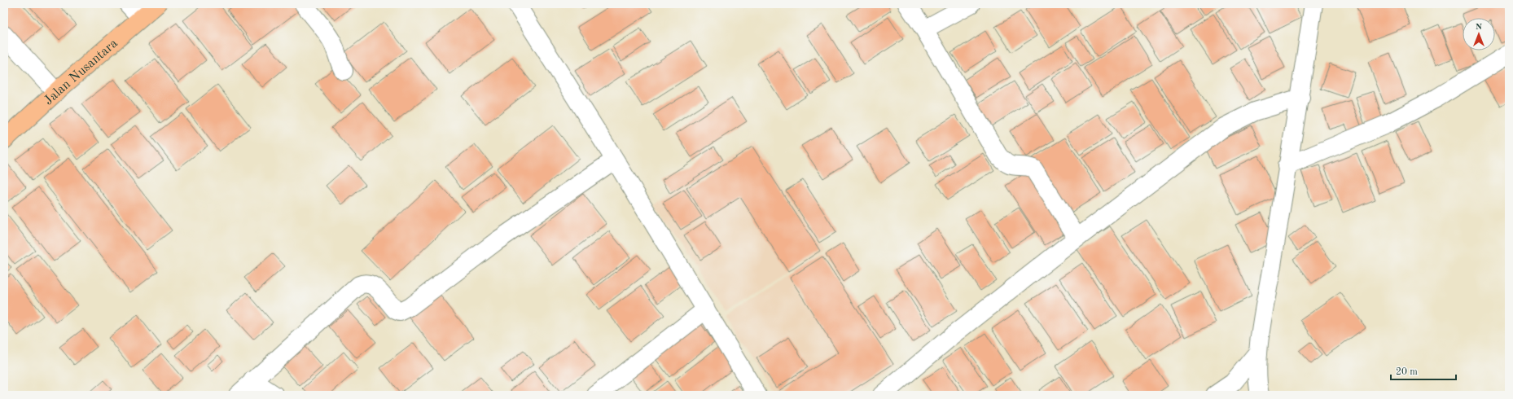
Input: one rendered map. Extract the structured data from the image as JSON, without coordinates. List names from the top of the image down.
{
  "streets": {
    "highway": ["Jalan Nusantara"]
  },
  "scale_bar": "20 m",
  "north": "top"
}
